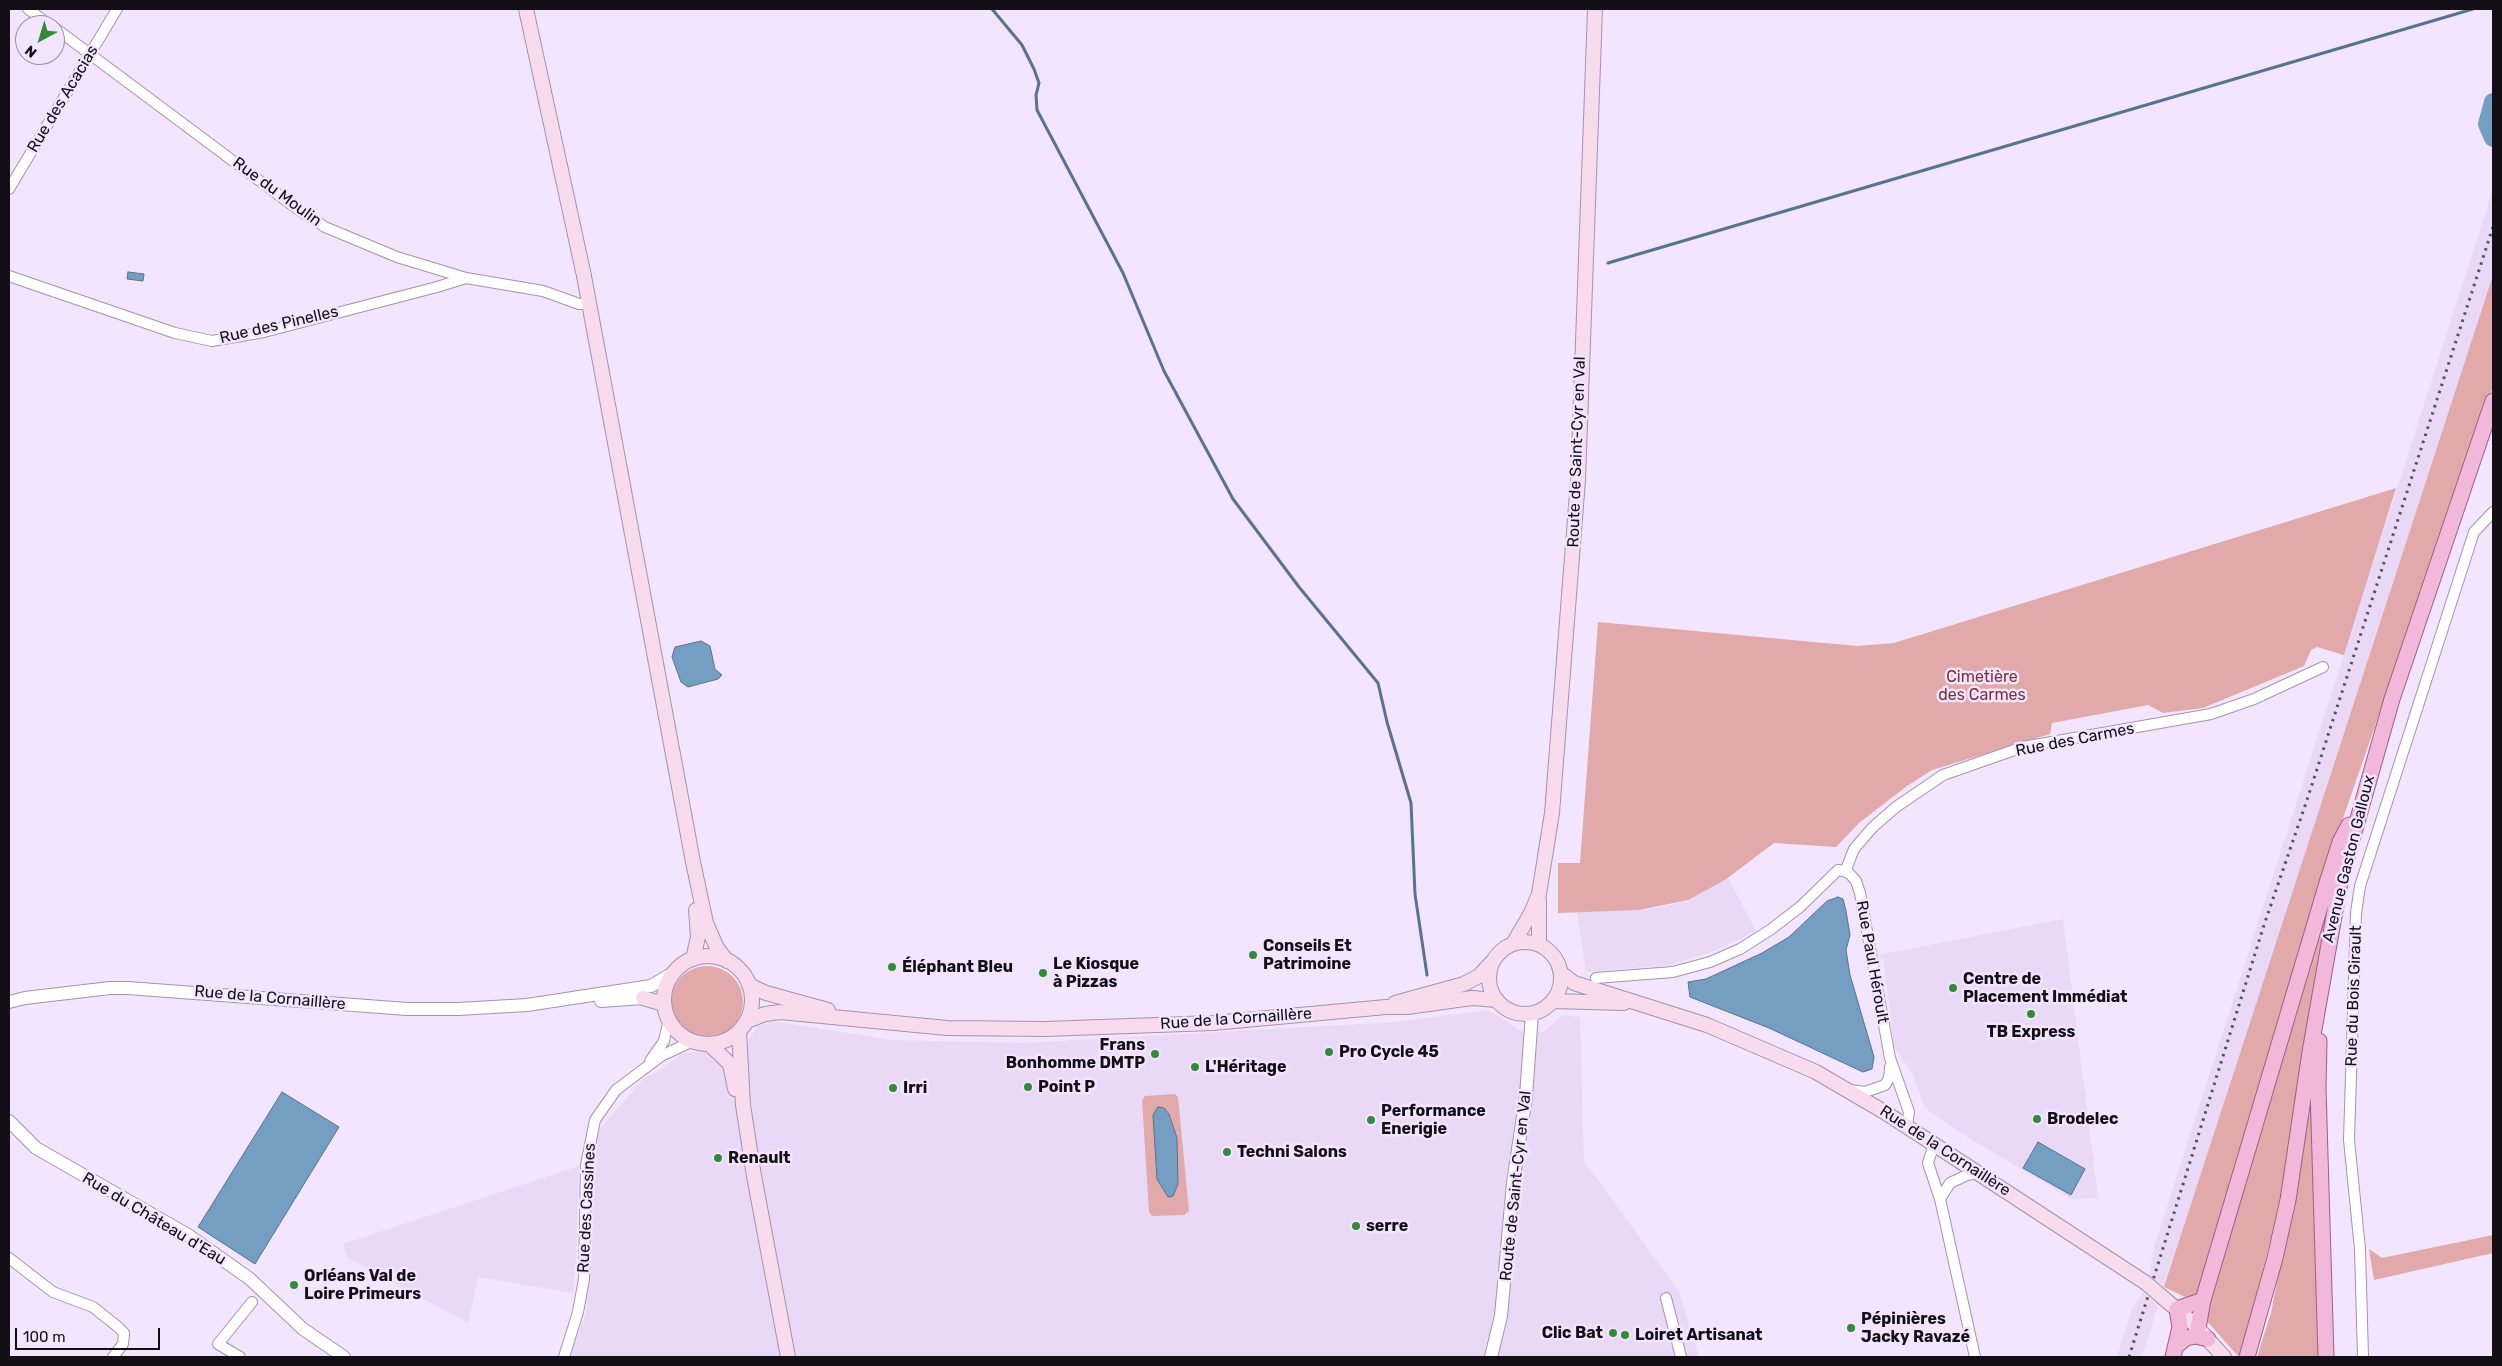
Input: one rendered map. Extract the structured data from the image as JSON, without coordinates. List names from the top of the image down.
{
  "streets": {
    "main road": ["Route de Saint-Cyr en Val", "Avenue Gaston Galloux", "Rue de la Cornaillère"],
    "street": [
      "Rue des Acacias",
      "Rue du Moulin",
      "Rue des Pinelles",
      "Rue des Carmes",
      "Rue Paul Héroult",
      "Rue du Bois Girault",
      "Rue des Cassines",
      "Rue du Château d'Eau"
    ]
  },
  "crossings": [
    ["Rue des Acacias", "Rue du Moulin"],
    ["Rue du Moulin", "Rue des Pinelles"],
    ["Route de Saint-Cyr en Val", "Rue de la Cornaillère"],
    ["Rue des Carmes", "Rue Paul Héroult"],
    ["Rue Paul Héroult", "Rue de la Cornaillère"],
    ["Rue de la Cornaillère", "Rue des Cassines"]
  ],
  "parks": ["Cimetière des Carmes"],
  "places": [
    "Conseils Et Patrimoine",
    "Éléphant Bleu",
    "Le Kiosque à Pizzas",
    "Centre de Placement Immédiat",
    "TB Express",
    "Pro Cycle 45",
    "Frans Bonhomme DMTP",
    "L'Héritage",
    "Point P",
    "Irri",
    "Brodelec",
    "Performance Enerigie",
    "Techni Salons",
    "Renault",
    "serre",
    "Orléans Val de Loire Primeurs",
    "Pépinières Jacky Ravazé",
    "Clic Bat",
    "Loiret Artisanat"
  ],
  "scale_bar": "100 m",
  "north": "bottom left"
}
